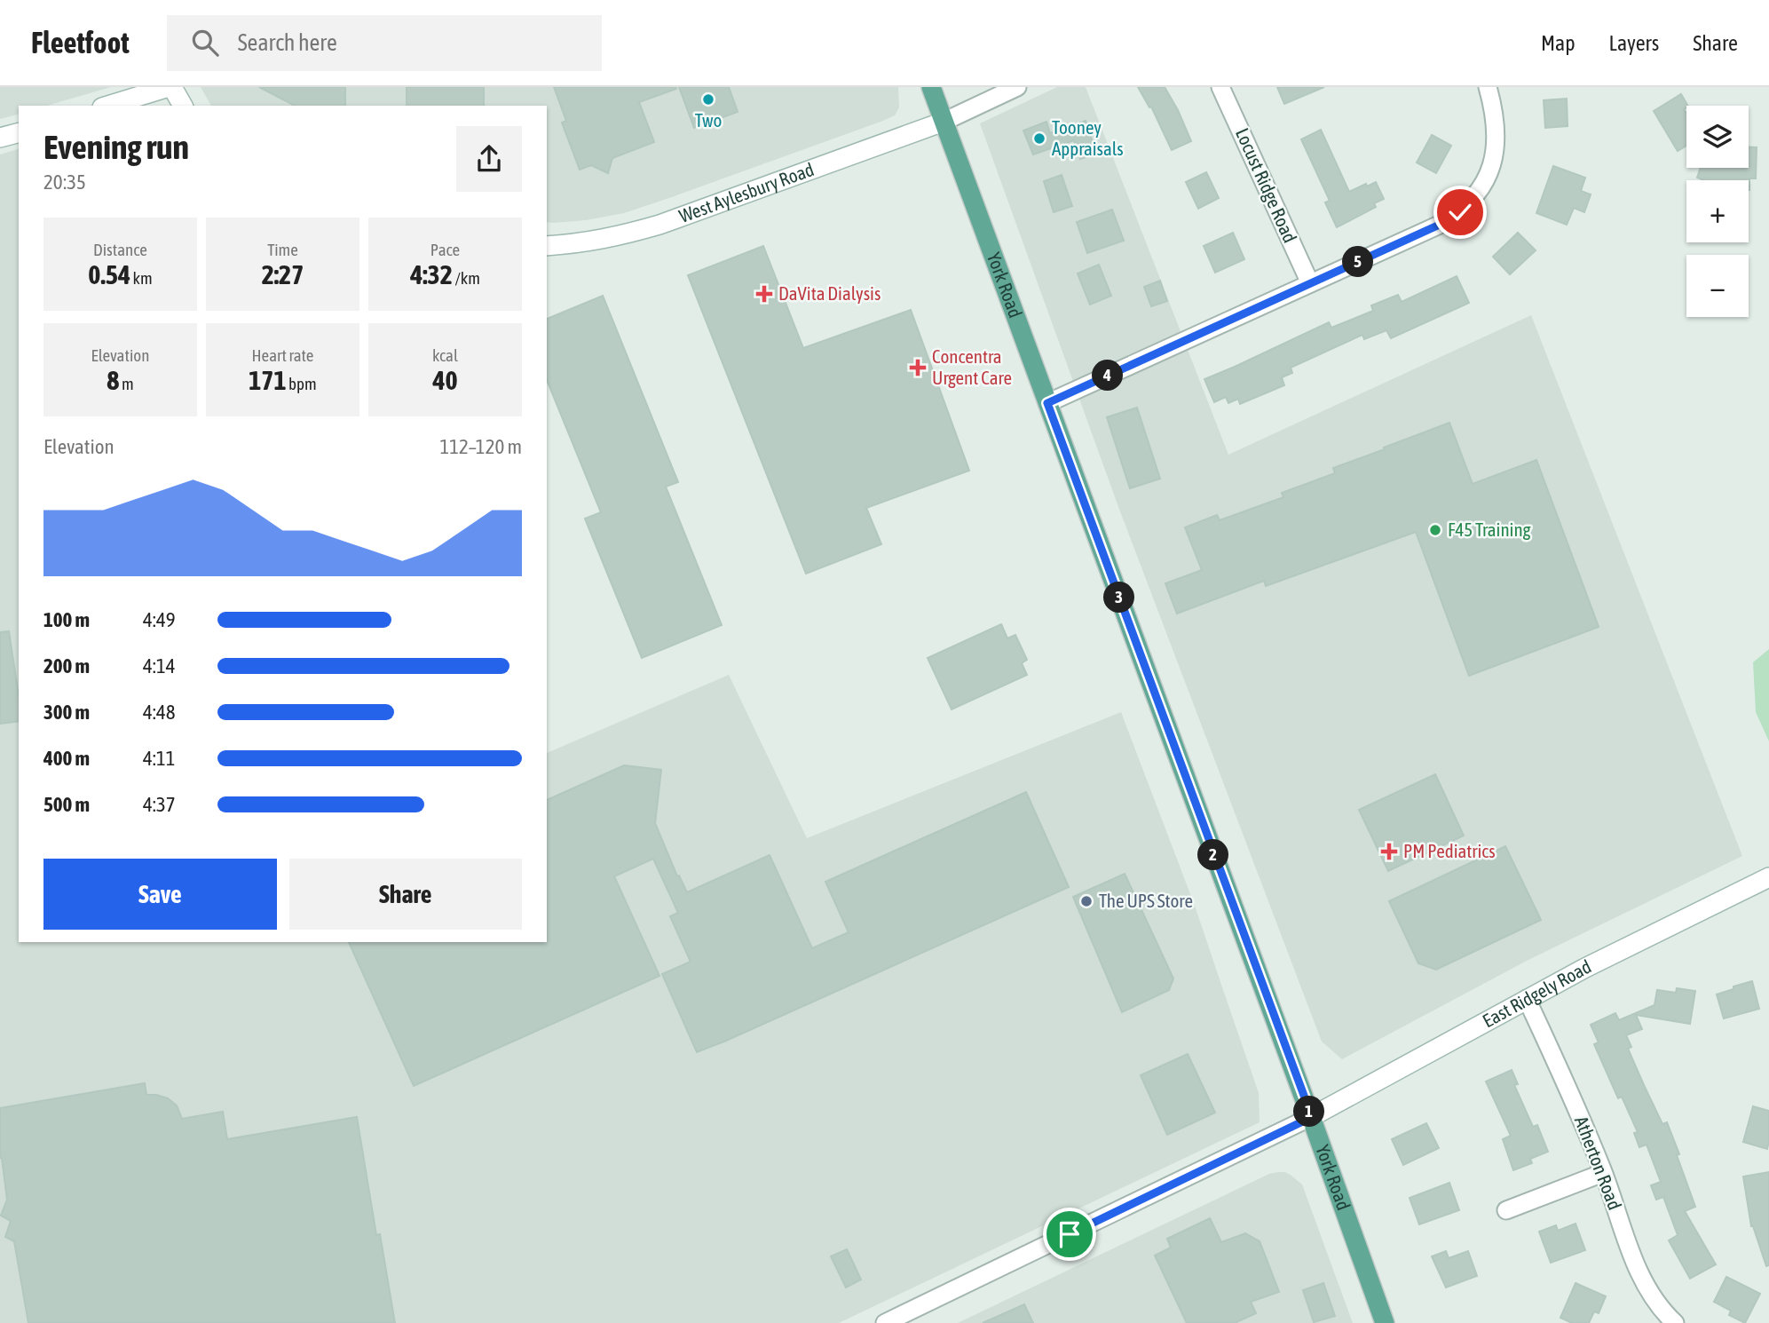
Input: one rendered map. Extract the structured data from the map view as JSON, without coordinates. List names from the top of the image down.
{
  "streets": {
    "main road": ["York Road"],
    "street": [
      "Locust Ridge Road",
      "West Aylesbury Road",
      "East Ridgely Road",
      "Atherton Road"
    ]
  },
  "crossings": [
    ["West Aylesbury Road", "York Road"],
    ["York Road", "East Ridgely Road"],
    ["East Ridgely Road", "Atherton Road"]
  ],
  "places": {
    "other": [
      "Two",
      "Tooney Appraisals",
      "F45 Training",
      "The UPS Store"
    ],
    "health": ["DaVita Dialysis", "Concentra Urgent Care", "PM Pediatrics"]
  },
  "page": {
    "header": "Fleetfoot",
    "search": "Search here",
    "nav": ["Map", "Layers", "Share"],
    "map_buttons": ["+", "−"],
    "heading": ["Evening run", "20:35"],
    "stats": [
      ["Distance", "0.54 km"],
      ["Time", "2:27"],
      ["Pace", "4:32 /km"],
      ["Elevation", "8 m"],
      ["Heart rate", "171 bpm"],
      ["kcal", "40"]
    ],
    "pins": [
      "5",
      "4",
      "3",
      "2",
      "1"
    ],
    "chart": ["Elevation", "112–120 m"],
    "list": [
      {
        "name": "100 m",
        "note": "4:49"
      },
      {
        "name": "200 m",
        "note": "4:14"
      },
      {
        "name": "300 m",
        "note": "4:48"
      },
      {
        "name": "400 m",
        "note": "4:11"
      },
      {
        "name": "500 m",
        "note": "4:37"
      }
    ],
    "buttons": ["Save", "Share"]
  }
}
